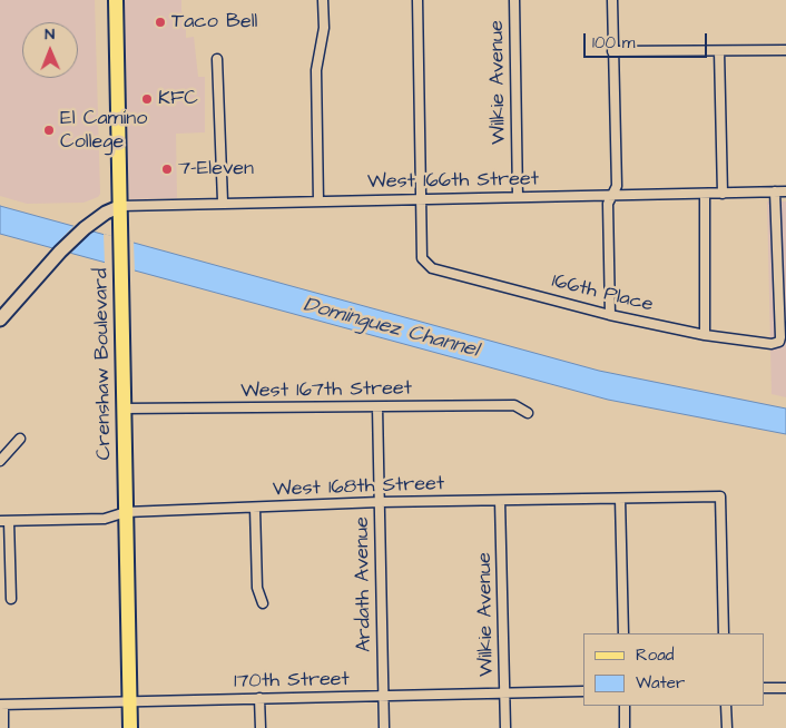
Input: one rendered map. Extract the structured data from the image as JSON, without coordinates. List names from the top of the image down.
{
  "streets": {
    "main road": ["Crenshaw Boulevard"],
    "street": [
      "Wilkie Avenue",
      "West 166th Street",
      "166th Place",
      "West 167th Street",
      "West 168th Street",
      "Ardath Avenue",
      "170th Street"
    ]
  },
  "crossings": [
    ["Wilkie Avenue", "West 166th Street"],
    ["Wilkie Avenue", "West 168th Street"],
    ["Wilkie Avenue", "170th Street"],
    ["West 166th Street", "166th Place"],
    ["West 166th Street", "Crenshaw Boulevard"],
    ["Crenshaw Boulevard", "West 167th Street"],
    ["Crenshaw Boulevard", "West 168th Street"],
    ["Crenshaw Boulevard", "170th Street"],
    ["West 167th Street", "Ardath Avenue"],
    ["West 168th Street", "Ardath Avenue"],
    ["Ardath Avenue", "170th Street"]
  ],
  "water": ["Dominguez Channel"],
  "places": [
    "Taco Bell",
    "KFC",
    "El Camino College",
    "7-Eleven"
  ],
  "legend": ["Road", "Water"],
  "scale_bar": "100 m",
  "north": "top"
}
